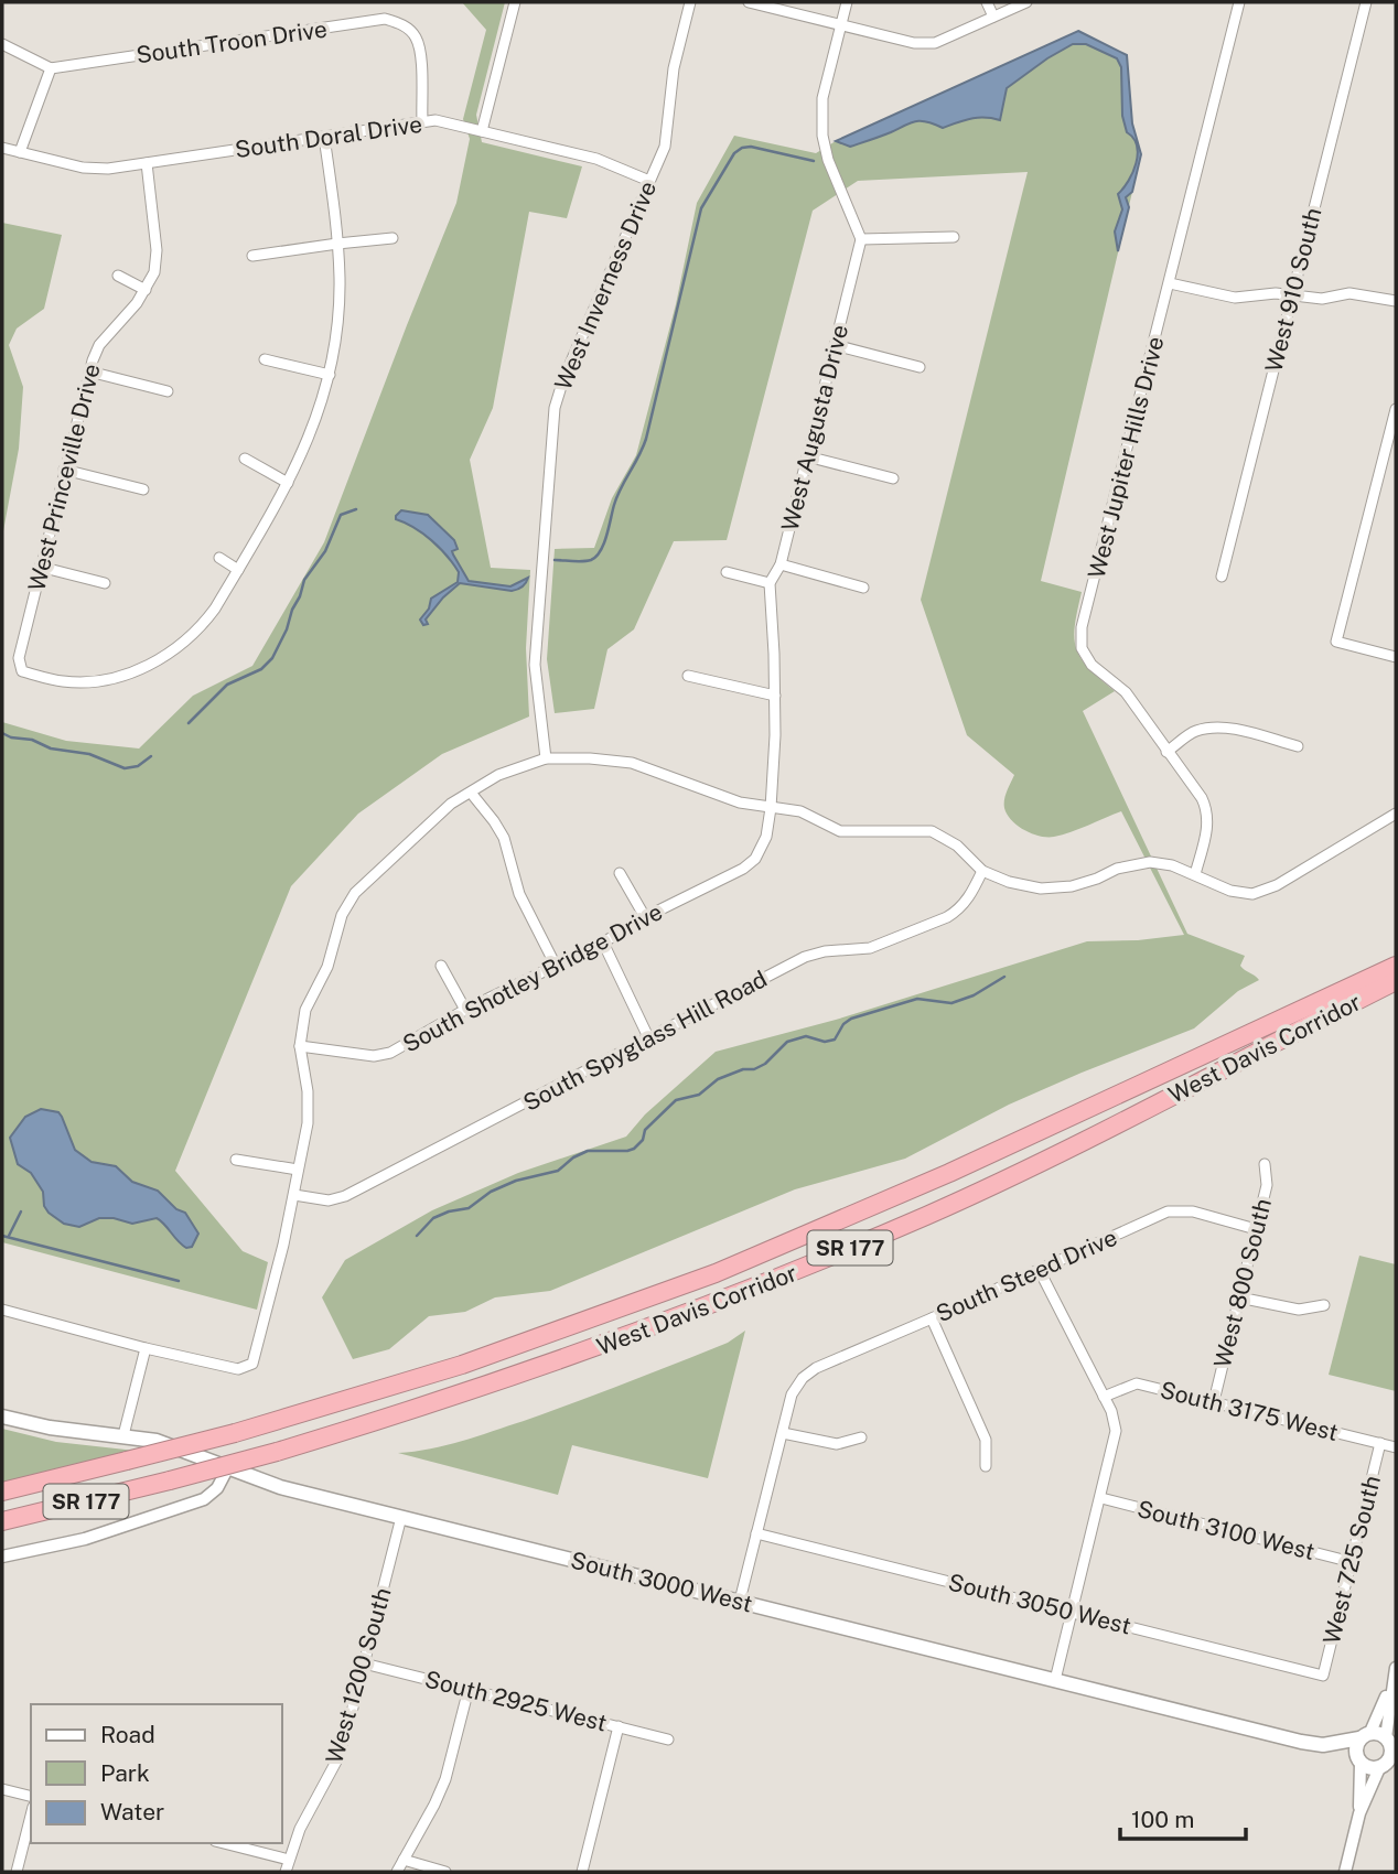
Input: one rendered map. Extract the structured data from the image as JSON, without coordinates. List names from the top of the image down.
{
  "streets": {
    "highway": ["West Davis Corridor", "SR 177"],
    "main road": ["South 3000 West"],
    "street": [
      "South Troon Drive",
      "South Doral Drive",
      "West Inverness Drive",
      "West 910 South",
      "West Augusta Drive",
      "West Jupiter Hills Drive",
      "West Princeville Drive",
      "South Shotley Bridge Drive",
      "South Spyglass Hill Road",
      "South Steed Drive",
      "West 800 South",
      "South 3175 West",
      "South 3100 West",
      "West 725 South",
      "South 3050 West",
      "West 1200 South",
      "South 2925 West"
    ]
  },
  "crossings": [
    ["South Troon Drive", "South Doral Drive"],
    ["South Doral Drive", "West Inverness Drive"],
    ["South Doral Drive", "West Princeville Drive"],
    ["South Steed Drive", "West 800 South"],
    ["West 800 South", "South 3175 West"],
    ["South 3175 West", "West 725 South"],
    ["South 3100 West", "West 725 South"],
    ["West 725 South", "South 3050 West"],
    ["South 3000 West", "West 1200 South"],
    ["West 1200 South", "South 2925 West"]
  ],
  "legend": ["Road", "Park", "Water"],
  "scale_bar": "100 m"
}
